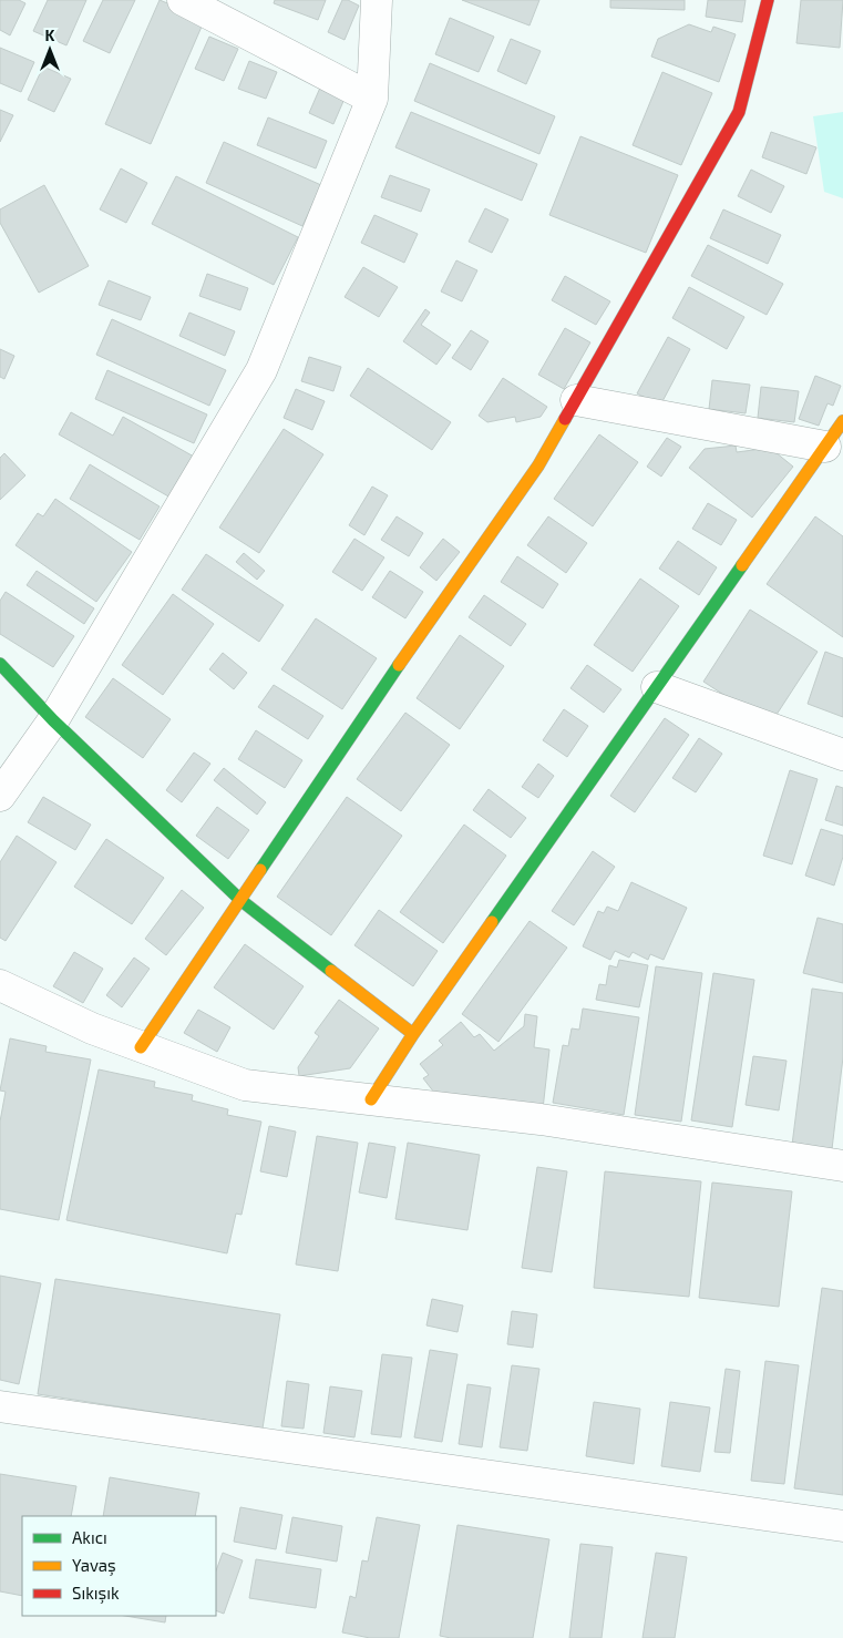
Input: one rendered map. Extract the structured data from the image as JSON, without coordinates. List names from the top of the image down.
{
  "legend": ["Akıcı", "Yavaş", "Sıkışık"],
  "north": "top"
}
